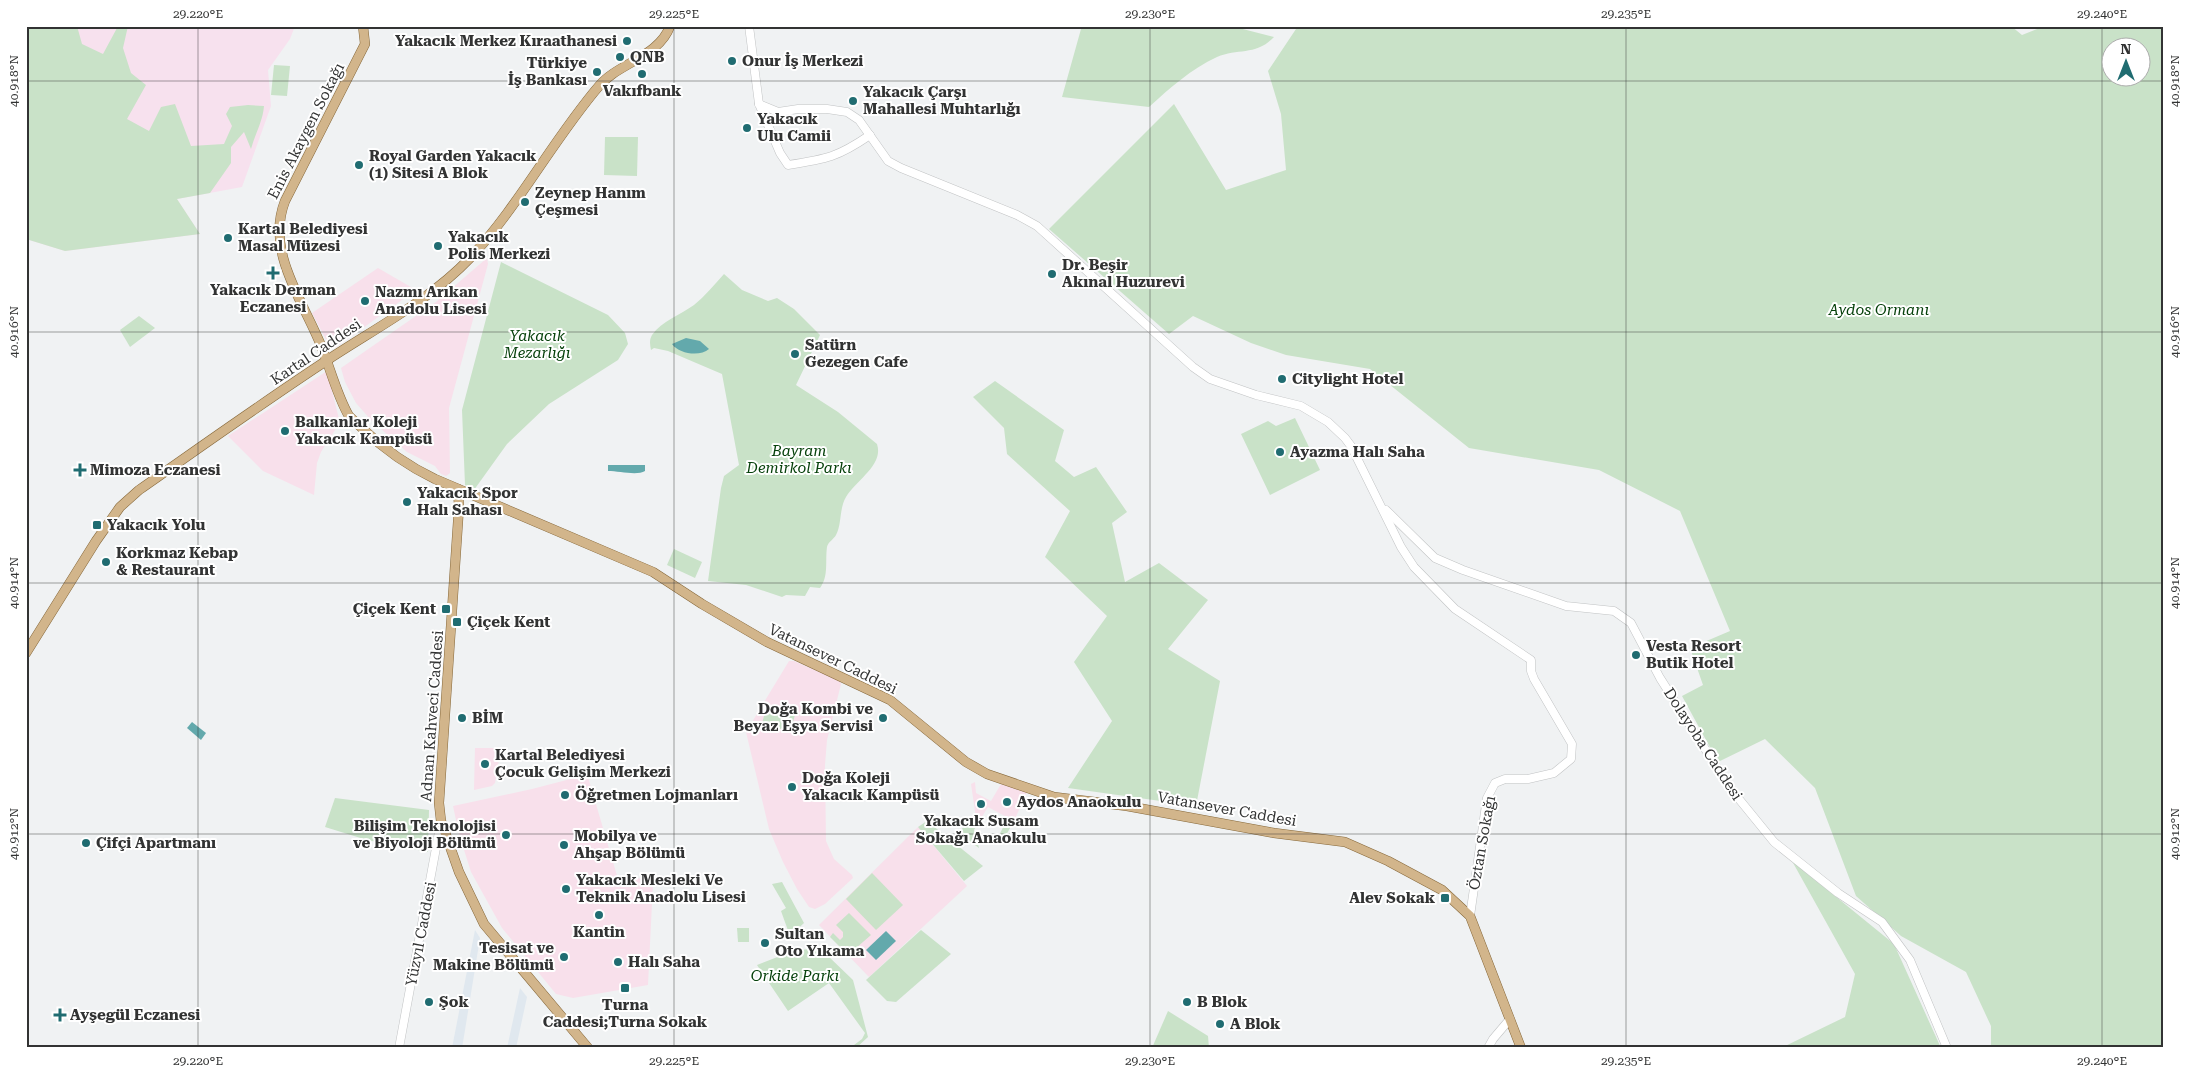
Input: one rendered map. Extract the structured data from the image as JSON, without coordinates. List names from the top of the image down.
{
  "streets": {
    "main road": [
      "Enis Akaygen Sokağı",
      "Kartal Caddesi",
      "Vatansever Caddesi",
      "Adnan Kahveci Caddesi"
    ],
    "street": ["Dolayoba Caddesi", "Öztan Sokağı", "Yüzyıl Caddesi"]
  },
  "crossings": [
    ["Enis Akaygen Sokağı", "Kartal Caddesi"],
    ["Enis Akaygen Sokağı", "Vatansever Caddesi"],
    ["Kartal Caddesi", "Vatansever Caddesi"],
    ["Vatansever Caddesi", "Adnan Kahveci Caddesi"],
    ["Vatansever Caddesi", "Öztan Sokağı"],
    ["Adnan Kahveci Caddesi", "Yüzyıl Caddesi"],
    ["Dolayoba Caddesi", "Öztan Sokağı"]
  ],
  "parks": [
    "Aydos Ormanı",
    "Yakacık Mezarlığı",
    "Bayram Demirkol Parkı",
    "Orkide Parkı"
  ],
  "places": {
    "other": [
      "Yakacık Merkez Kıraathanesi",
      "QNB",
      "Onur İş Merkezi",
      "Türkiye İş Bankası",
      "Vakıfbank",
      "Yakacık Çarşı Mahallesi Muhtarlığı",
      "Yakacık Ulu Camii",
      "Royal Garden Yakacık (1) Sitesi A Blok",
      "Zeynep Hanım Çeşmesi",
      "Kartal Belediyesi Masal Müzesi",
      "Yakacık Polis Merkezi",
      "Dr. Beşir Akınal Huzurevi",
      "Nazmı Arıkan Anadolu Lisesi",
      "Satürn Gezegen Cafe",
      "Citylight Hotel",
      "Balkanlar Koleji Yakacık Kampüsü",
      "Ayazma Halı Saha",
      "Yakacık Spor Halı Sahası",
      "Korkmaz Kebap & Restaurant",
      "Vesta Resort Butik Hotel",
      "BİM",
      "Doğa Kombi ve Beyaz Eşya Servisi",
      "Kartal Belediyesi Çocuk Gelişim Merkezi",
      "Doğa Koleji Yakacık Kampüsü",
      "Öğretmen Lojmanları",
      "Aydos Anaokulu",
      "Yakacık Susam Sokağı Anaokulu",
      "Bilişim Teknolojisi ve Biyoloji Bölümü",
      "Çifçi Apartmanı",
      "Mobilya ve Ahşap Bölümü",
      "Yakacık Mesleki Ve Teknik Anadolu Lisesi",
      "Kantin",
      "Sultan Oto Yıkama",
      "Tesisat ve Makine Bölümü",
      "Halı Saha",
      "Şok",
      "B Blok",
      "A Blok"
    ],
    "health": ["Yakacık Derman Eczanesi", "Mimoza Eczanesi", "Ayşegül Eczanesi"],
    "transit": [
      "Yakacık Yolu",
      "Çi̇çek Kent",
      "Çiçek Kent",
      "Alev Sokak",
      "Turna Caddesi;Turna Sokak"
    ]
  },
  "north": "top",
  "coordinates": [
    "29.220°E",
    "29.225°E",
    "29.230°E",
    "29.235°E",
    "29.240°E",
    "40.918°N",
    "40.916°N",
    "40.914°N",
    "40.912°N"
  ]
}
